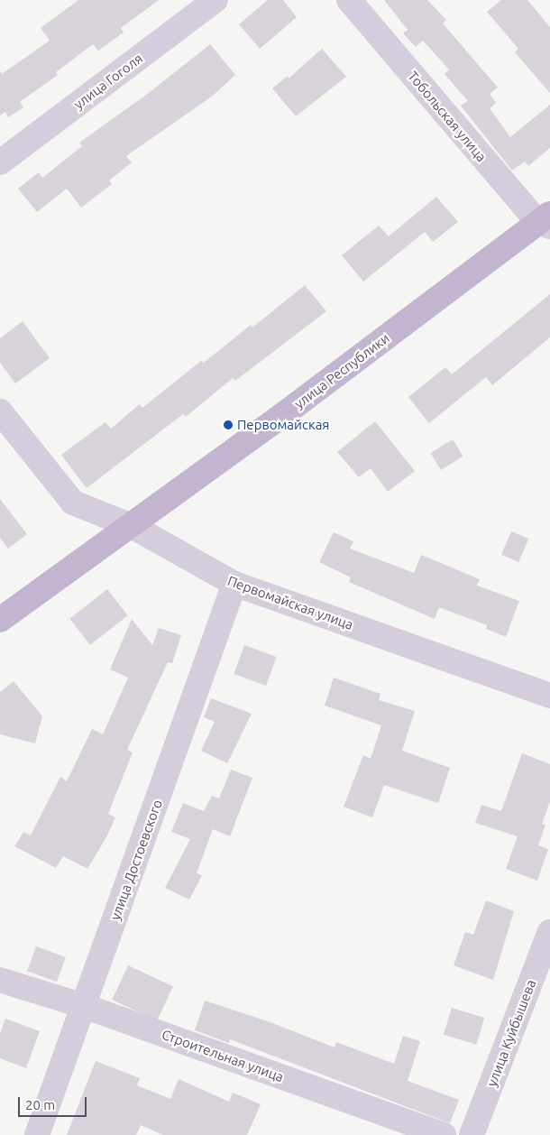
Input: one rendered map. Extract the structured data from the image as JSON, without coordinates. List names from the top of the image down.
{
  "streets": {
    "main road": ["улица Республики"],
    "street": [
      "улица Гоголя",
      "Тобольская улица",
      "Первомайская улица",
      "улица Достоевского",
      "улица Куйбышева",
      "Строительная улица"
    ]
  },
  "crossings": [
    ["Тобольская улица", "улица Республики"],
    ["улица Республики", "Первомайская улица"],
    ["Первомайская улица", "улица Достоевского"],
    ["улица Достоевского", "Строительная улица"]
  ],
  "places": ["Первомайская"],
  "scale_bar": "20 m"
}
